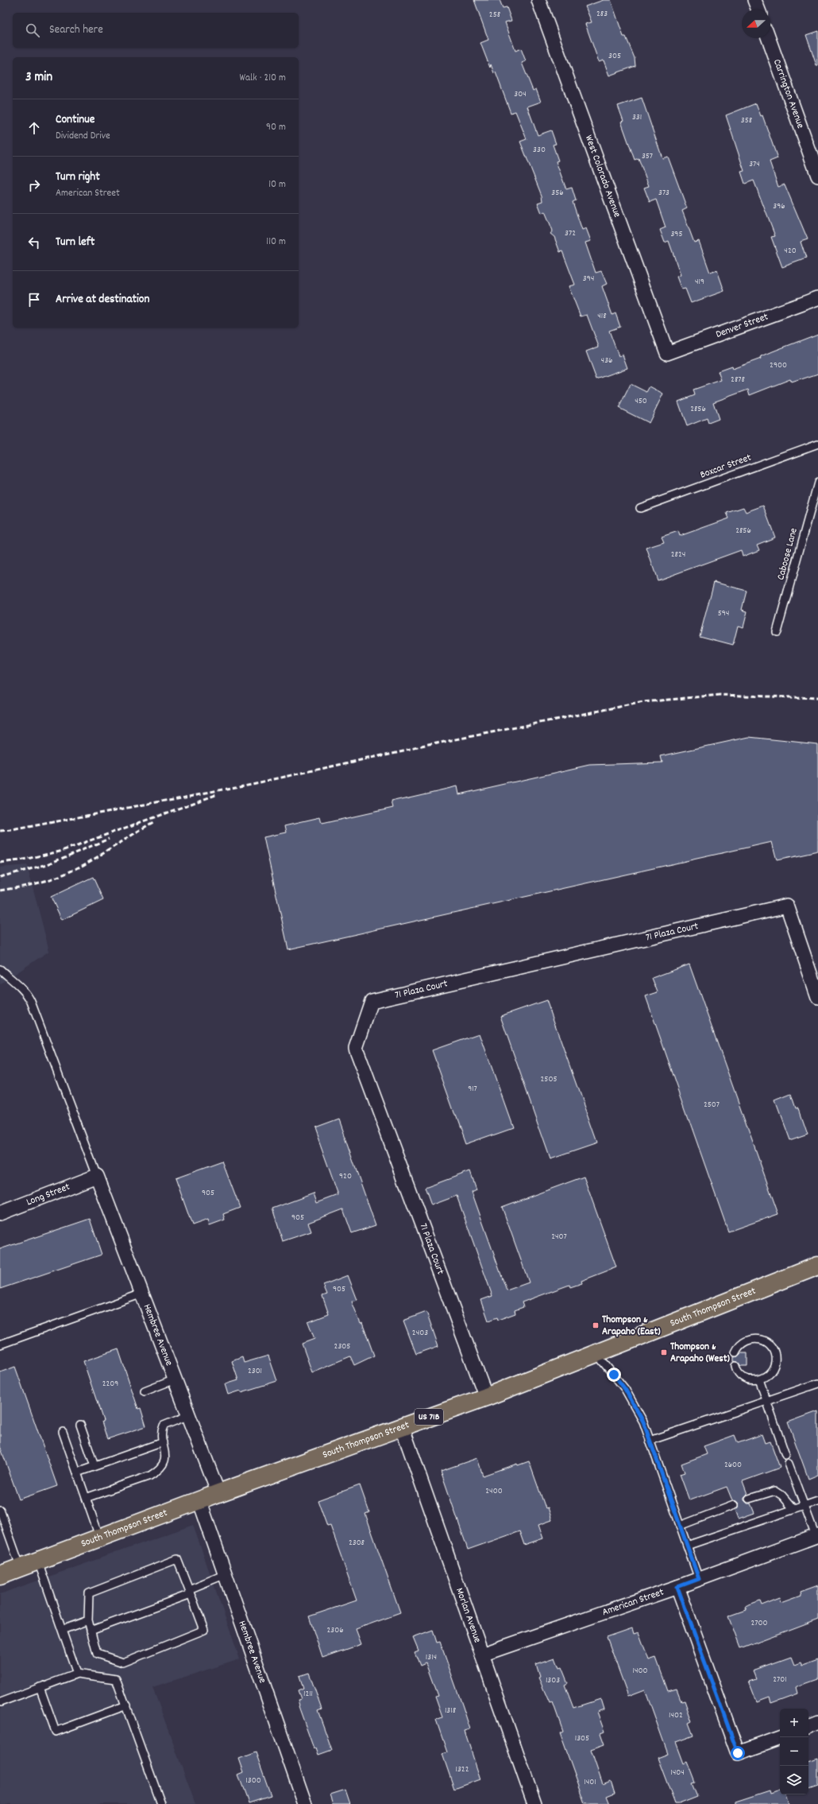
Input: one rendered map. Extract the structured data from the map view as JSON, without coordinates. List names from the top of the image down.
{
  "streets": {
    "highway": ["South Thompson Street", "US 71B"],
    "street": [
      "Carrington Avenue",
      "West Colorado Avenue",
      "Denver Street",
      "71 Plaza Court",
      "Long Street",
      "Hembree Avenue",
      "American Street",
      "Morlan Avenue"
    ],
    "lane": ["Boxcar Street", "Caboose Lane"]
  },
  "crossings": [
    ["West Colorado Avenue", "Denver Street"],
    ["71 Plaza Court", "South Thompson Street"],
    ["Long Street", "Hembree Avenue"],
    ["South Thompson Street", "Hembree Avenue"],
    ["South Thompson Street", "Morlan Avenue"],
    ["American Street", "Morlan Avenue"]
  ],
  "places": {
    "transit": ["Thompson & Arapaho (East)", "Thompson & Arapaho (West)"]
  },
  "house_numbers": [
    "283",
    "258",
    "305",
    "304",
    "331",
    "358",
    "330",
    "357",
    "374",
    "356",
    "373",
    "396",
    "372",
    "395",
    "420",
    "394",
    "419",
    "418",
    "436",
    "2900",
    "2878",
    "450",
    "2856",
    "2856",
    "2824",
    "594",
    "2505",
    "917",
    "2507",
    "920",
    "905",
    "905",
    "2407",
    "905",
    "2403",
    "2305",
    "2301",
    "2209",
    "2600",
    "2400",
    "2308",
    "2700",
    "2306",
    "1314",
    "1400",
    "2701",
    "1303",
    "1211",
    "1318",
    "1402",
    "1305",
    "1322",
    "1404",
    "1300",
    "1401"
  ],
  "north": "left",
  "page": {
    "search": "Search here",
    "heading": ["3 min", "Walk · 210 m"],
    "list": [
      ["Continue", "Dividend Drive", "90 m"],
      ["Turn right", "American Street", "10 m"],
      ["Turn left", "110 m"],
      "Arrive at destination"
    ],
    "map_buttons": ["+", "−"]
  }
}
